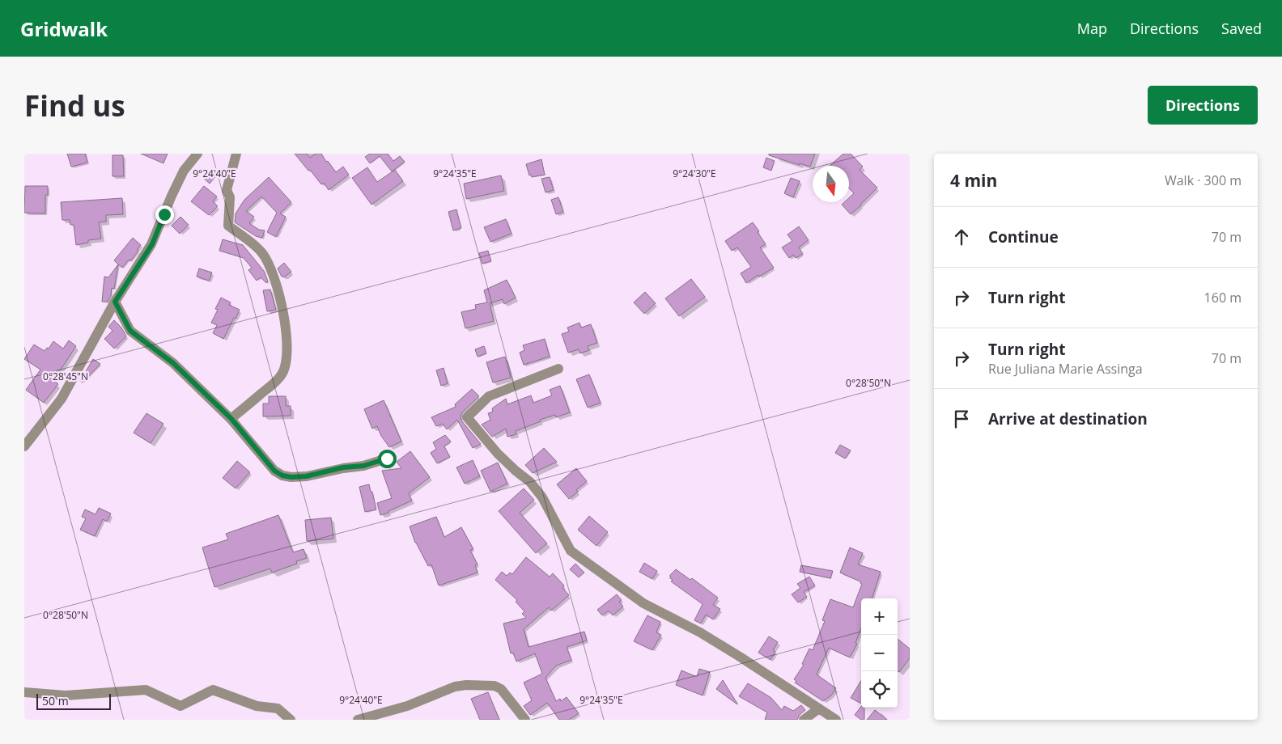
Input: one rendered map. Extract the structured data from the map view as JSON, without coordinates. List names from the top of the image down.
{
  "scale_bar": "50 m",
  "north": "bottom",
  "page": {
    "header": "Gridwalk",
    "nav": ["Map", "Directions", "Saved"],
    "buttons": "Directions",
    "title": "Find us",
    "heading": ["4 min", "Walk · 300 m"],
    "list": [
      ["Continue", "70 m"],
      ["Turn right", "160 m"],
      ["Turn right", "Rue Juliana Marie Assinga", "70 m"],
      "Arrive at destination"
    ],
    "map_buttons": ["+", "−"],
    "scale": "50 m"
  },
  "coordinates": [
    "9°24'40\"E",
    "9°24'35\"E",
    "9°24'30\"E",
    "0°28'45\"N",
    "0°28'50\"N"
  ]
}
